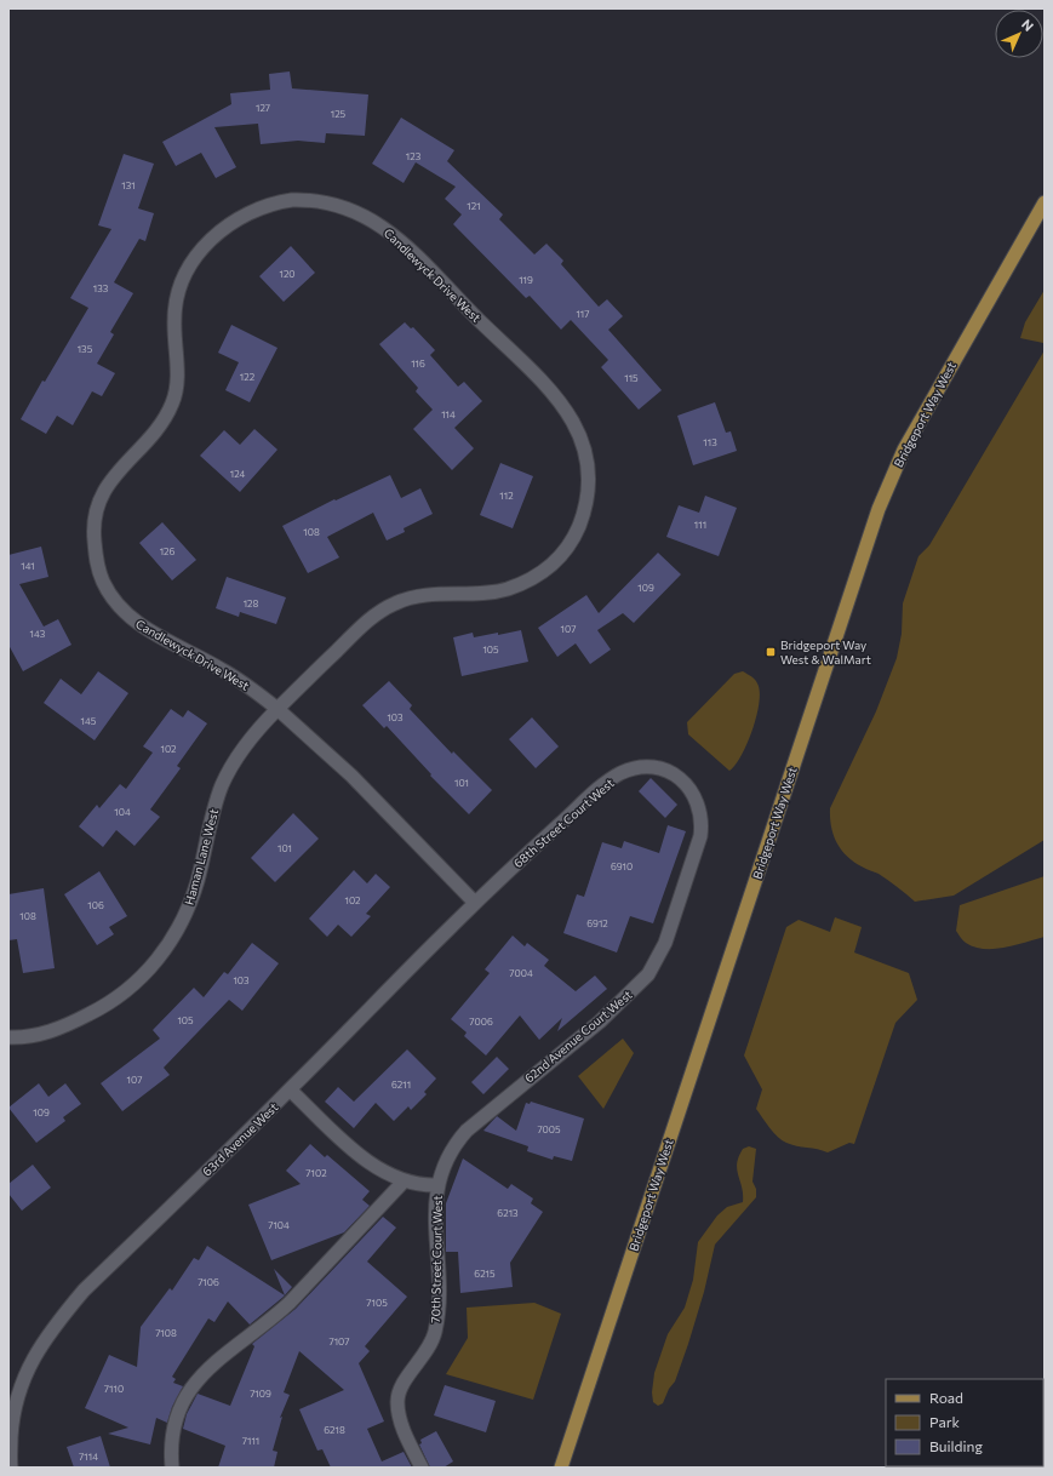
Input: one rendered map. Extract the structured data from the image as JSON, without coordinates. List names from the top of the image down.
{
  "streets": {
    "main road": ["Bridgeport Way West"],
    "street": [
      "Candlewyck Drive West",
      "68th Street Court West",
      "Haman Lane West",
      "62nd Avenue Court West",
      "63rd Avenue West",
      "70th Street Court West"
    ]
  },
  "crossings": [
    ["Candlewyck Drive West", "68th Street Court West"],
    ["Candlewyck Drive West", "Haman Lane West"],
    ["Candlewyck Drive West", "63rd Avenue West"],
    ["68th Street Court West", "62nd Avenue Court West"],
    ["68th Street Court West", "63rd Avenue West"],
    ["62nd Avenue Court West", "70th Street Court West"],
    ["63rd Avenue West", "70th Street Court West"]
  ],
  "places": {
    "transit": ["Bridgeport Way West & WalMart"]
  },
  "house_numbers": [
    "127",
    "125",
    "123",
    "131",
    "121",
    "120",
    "119",
    "133",
    "117",
    "135",
    "116",
    "122",
    "115",
    "114",
    "113",
    "124",
    "112",
    "111",
    "108",
    "126",
    "141",
    "109",
    "128",
    "107",
    "143",
    "105",
    "103",
    "145",
    "102",
    "101",
    "104",
    "101",
    "6910",
    "102",
    "106",
    "108",
    "6912",
    "7004",
    "103",
    "105",
    "7006",
    "107",
    "6211",
    "109",
    "7005",
    "7102",
    "6213",
    "7104",
    "6215",
    "7106",
    "7105",
    "7108",
    "7107",
    "7110",
    "7109",
    "6218",
    "7111",
    "7114"
  ],
  "legend": ["Road", "Park", "Building"],
  "north": "top right"
}
